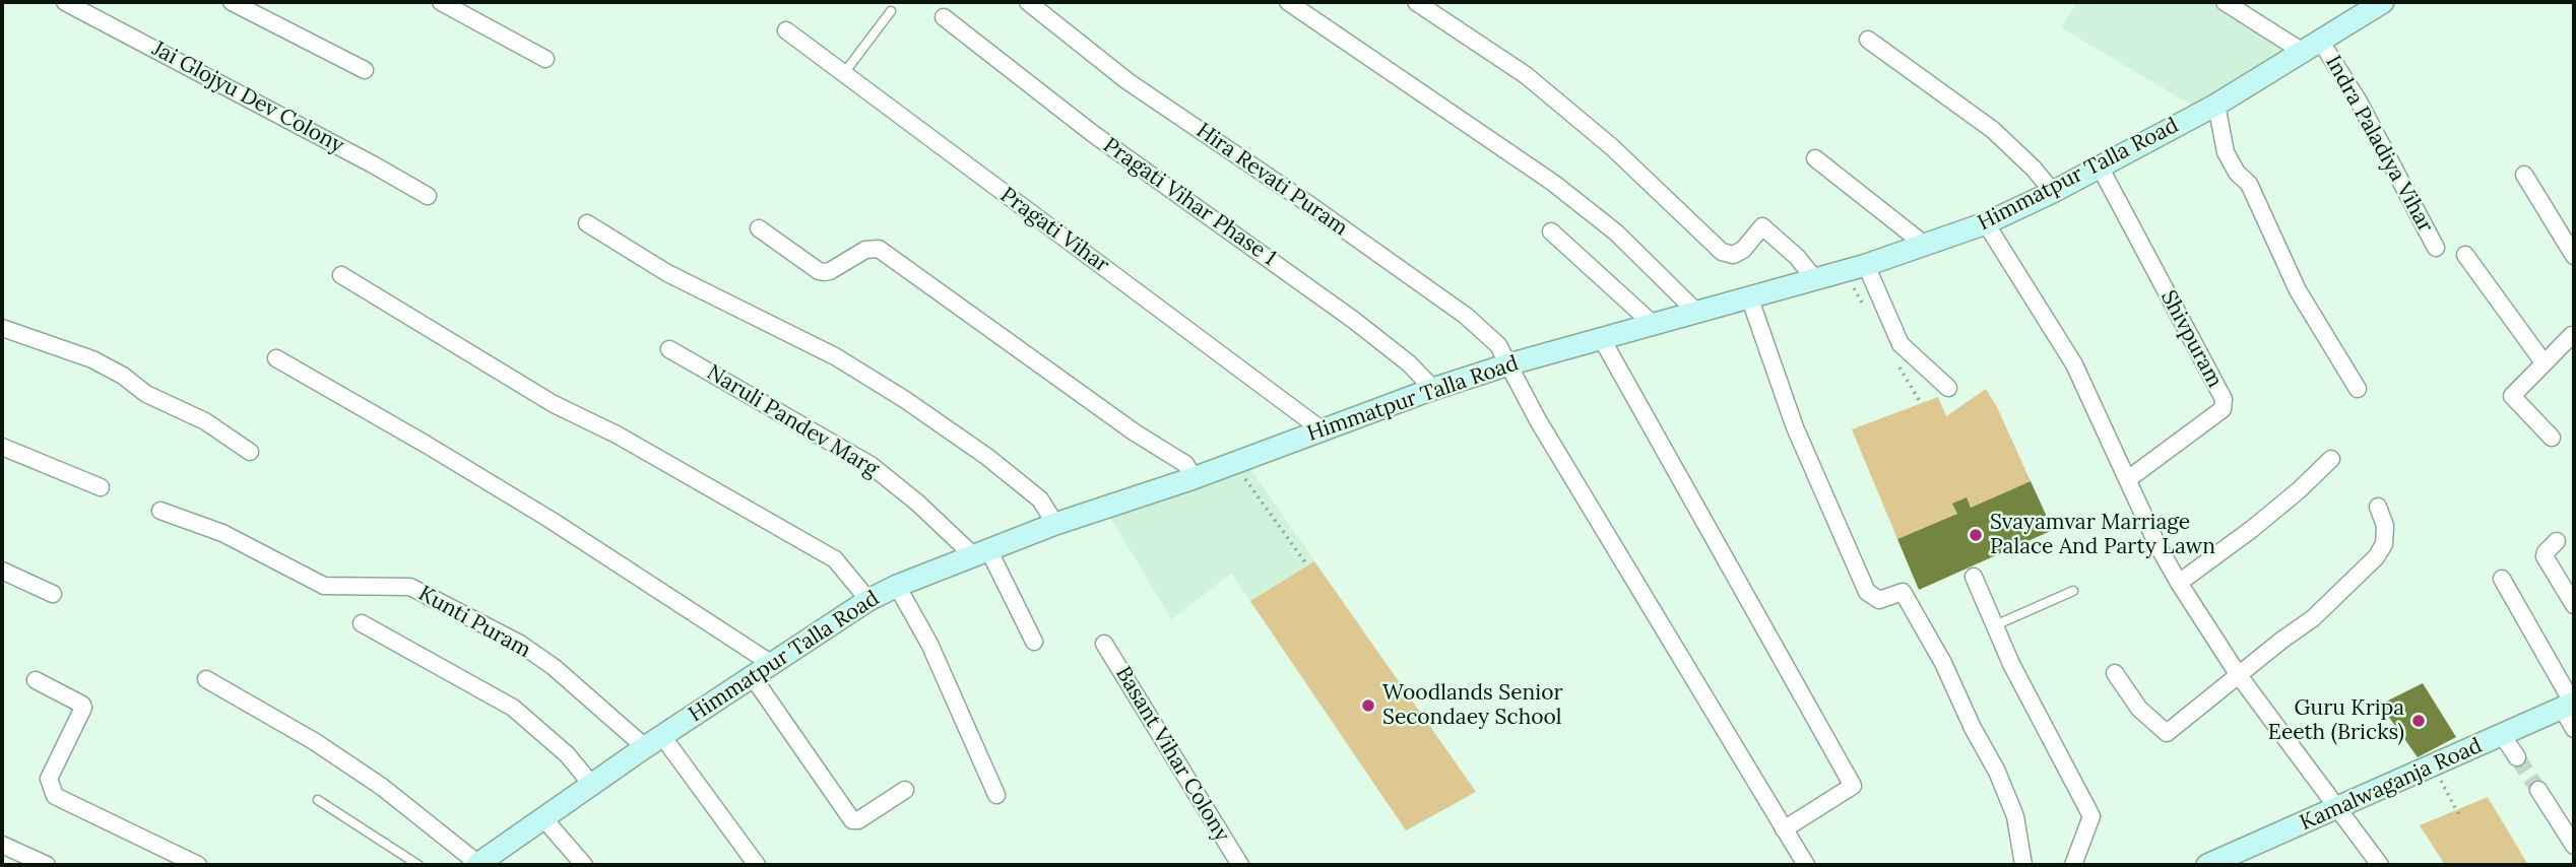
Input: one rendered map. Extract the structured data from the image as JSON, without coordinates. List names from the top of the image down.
{
  "streets": {
    "street": [
      "Jai Glojyu Dev Colony",
      "Indra Paladiya Vihar",
      "Himmatpur Talla Road",
      "Hira Revati Puram",
      "Pragati Vihar Phase 1",
      "Pragati Vihar",
      "Shivpuram",
      "Naruli Pandev Marg",
      "Kunti Puram",
      "Basant Vihar Colony",
      "Kamalwaganja Road"
    ]
  },
  "crossings": [
    ["Indra Paladiya Vihar", "Himmatpur Talla Road"],
    ["Himmatpur Talla Road", "Hira Revati Puram"],
    ["Himmatpur Talla Road", "Pragati Vihar Phase 1"],
    ["Himmatpur Talla Road", "Pragati Vihar"],
    ["Himmatpur Talla Road", "Shivpuram"],
    ["Himmatpur Talla Road", "Naruli Pandev Marg"],
    ["Himmatpur Talla Road", "Kunti Puram"]
  ],
  "places": ["Svayamvar Marriage Palace And Party Lawn", "Woodlands Senior Secondaey School", "Guru Kripa Eeeth (Bricks)"]
}
